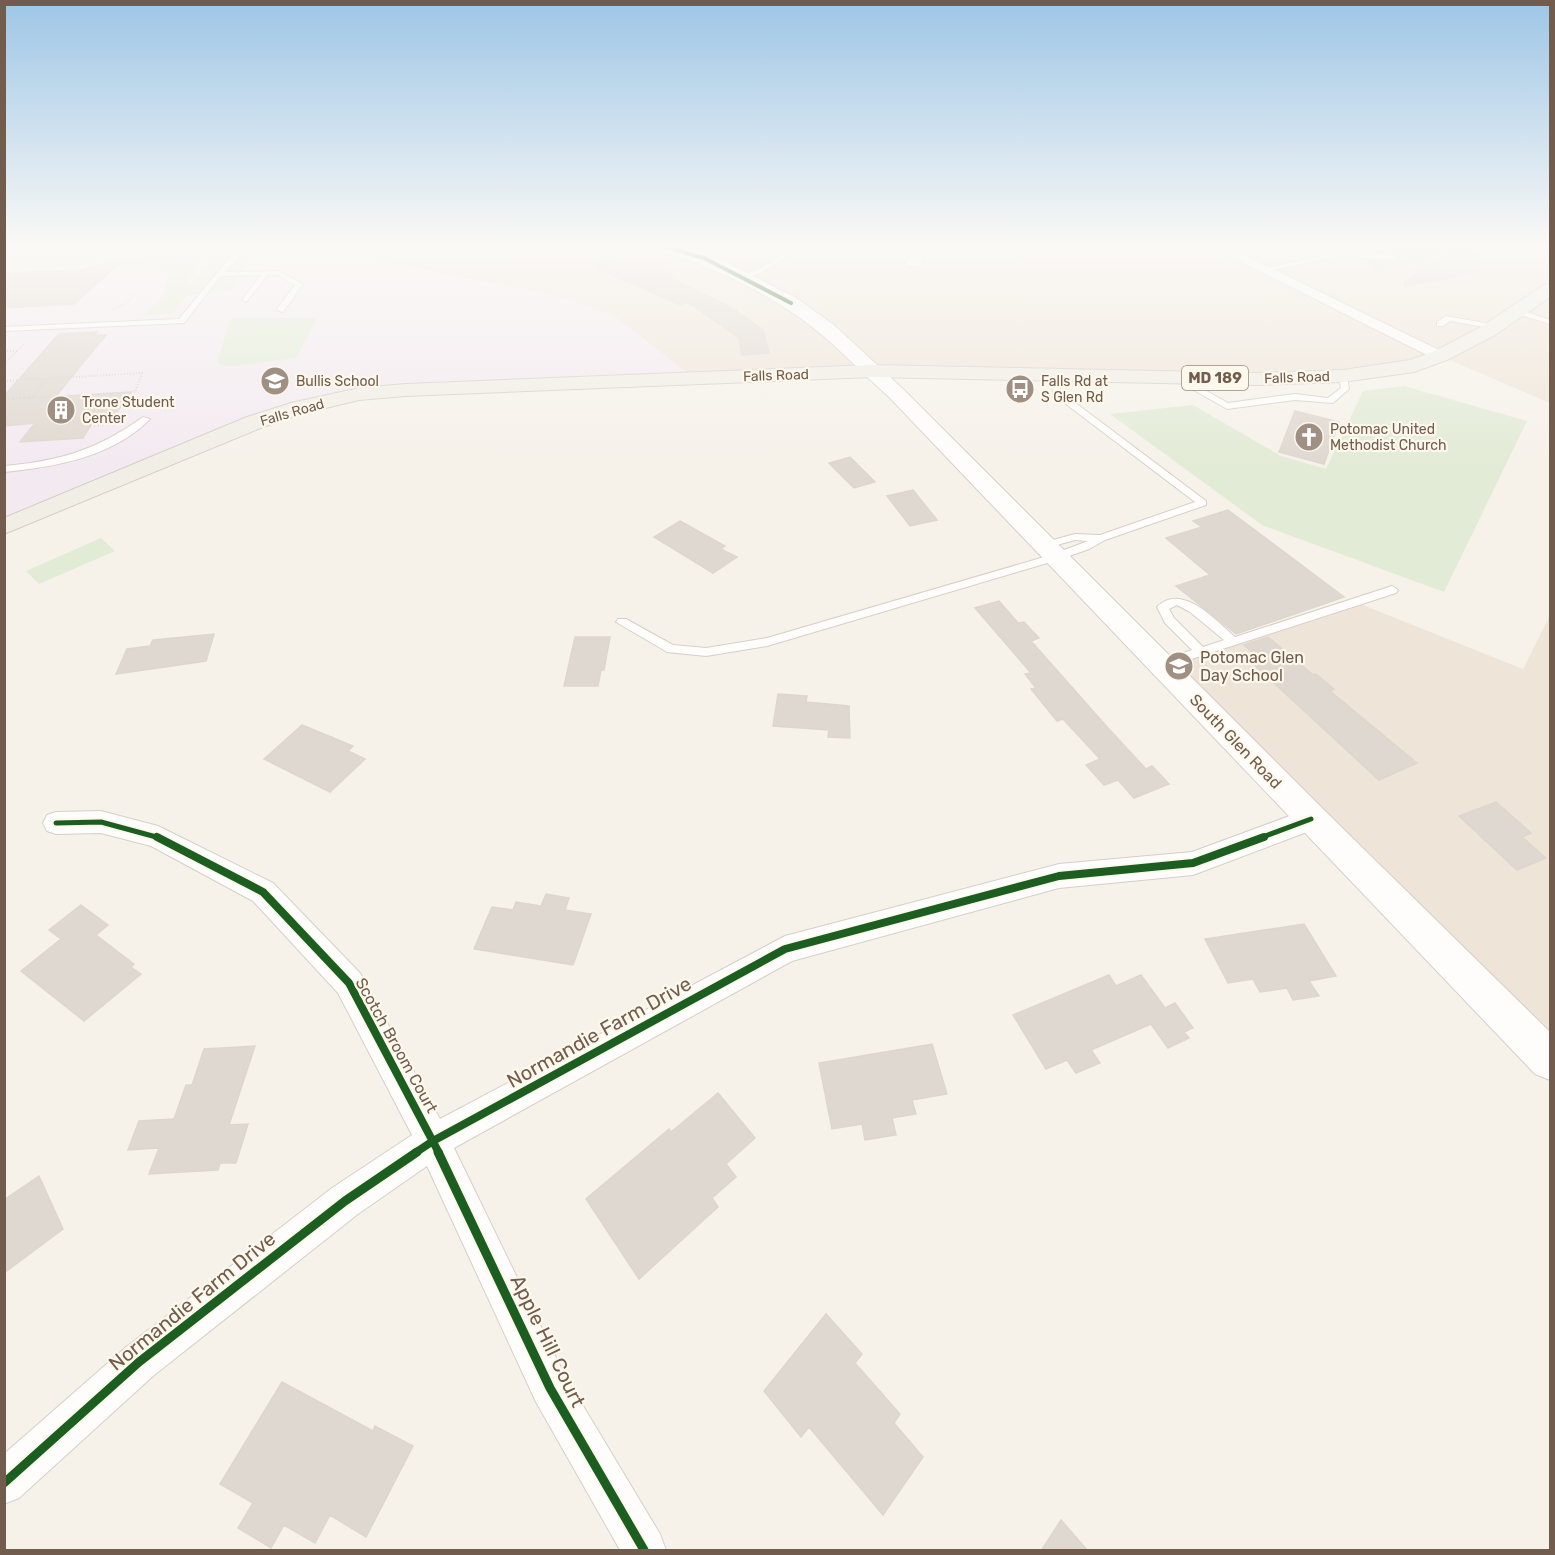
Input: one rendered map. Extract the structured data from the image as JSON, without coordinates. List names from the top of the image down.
{
  "streets": {
    "main road": ["Falls Road", "MD 189", "South Glen Road"],
    "street": ["Normandie Farm Drive", "Scotch Broom Court", "Apple Hill Court"]
  },
  "crossings": [
    ["Falls Road", "South Glen Road"],
    ["South Glen Road", "Normandie Farm Drive"],
    ["Normandie Farm Drive", "Scotch Broom Court"],
    ["Normandie Farm Drive", "Apple Hill Court"],
    ["Scotch Broom Court", "Apple Hill Court"]
  ],
  "places": {
    "school or university": ["Bullis School", "Potomac Glen Day School"],
    "bus stop": ["Falls Rd at S Glen Rd"],
    "building": ["Trone Student Center"],
    "church": ["Potomac United Methodist Church"]
  }
}
